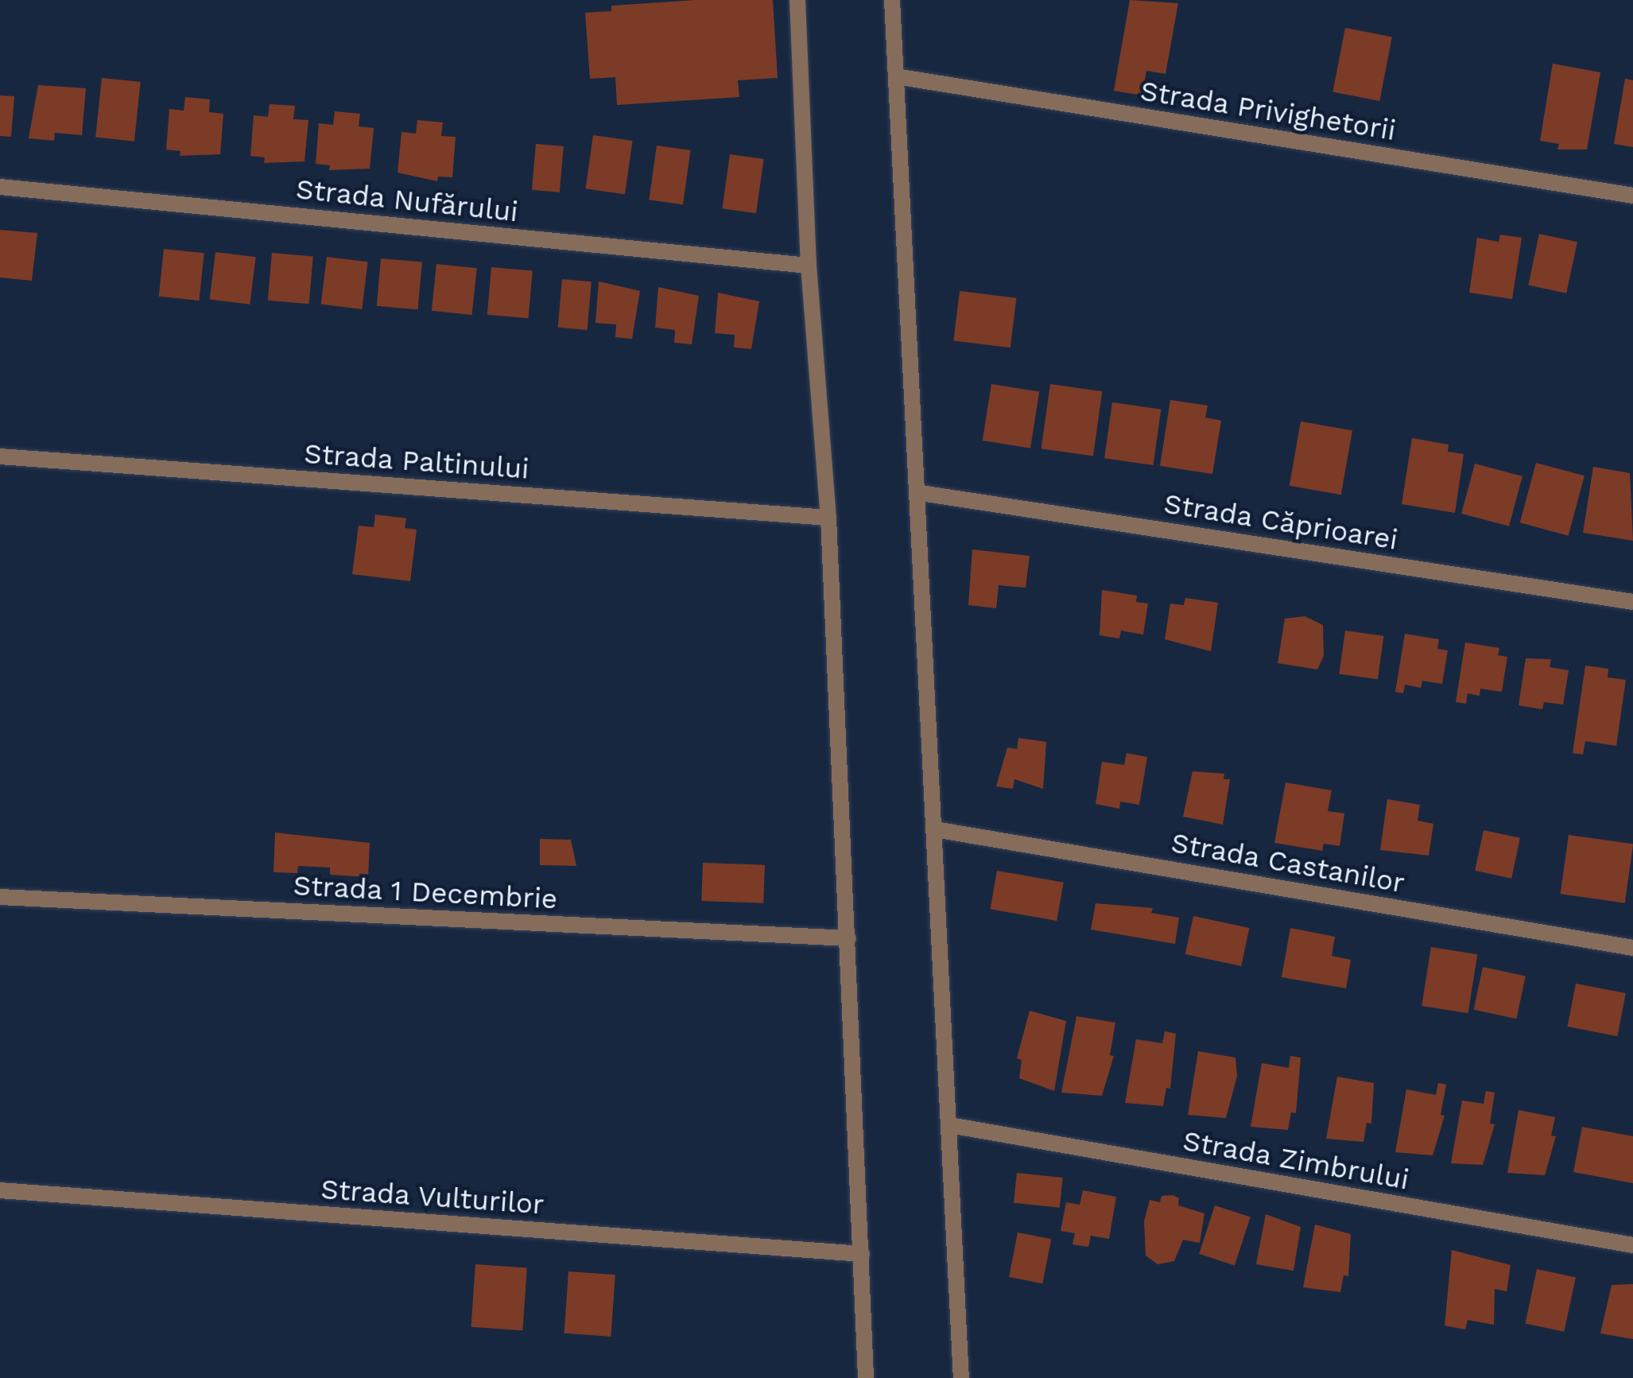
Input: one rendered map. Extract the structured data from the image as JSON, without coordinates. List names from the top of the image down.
{
  "streets": {
    "street": [
      "Strada Privighetorii",
      "Strada Nufărului",
      "Strada Paltinului",
      "Strada Căprioarei",
      "Strada Castanilor",
      "Strada 1 Decembrie",
      "Strada Zimbrului",
      "Strada Vulturilor"
    ]
  }
}
